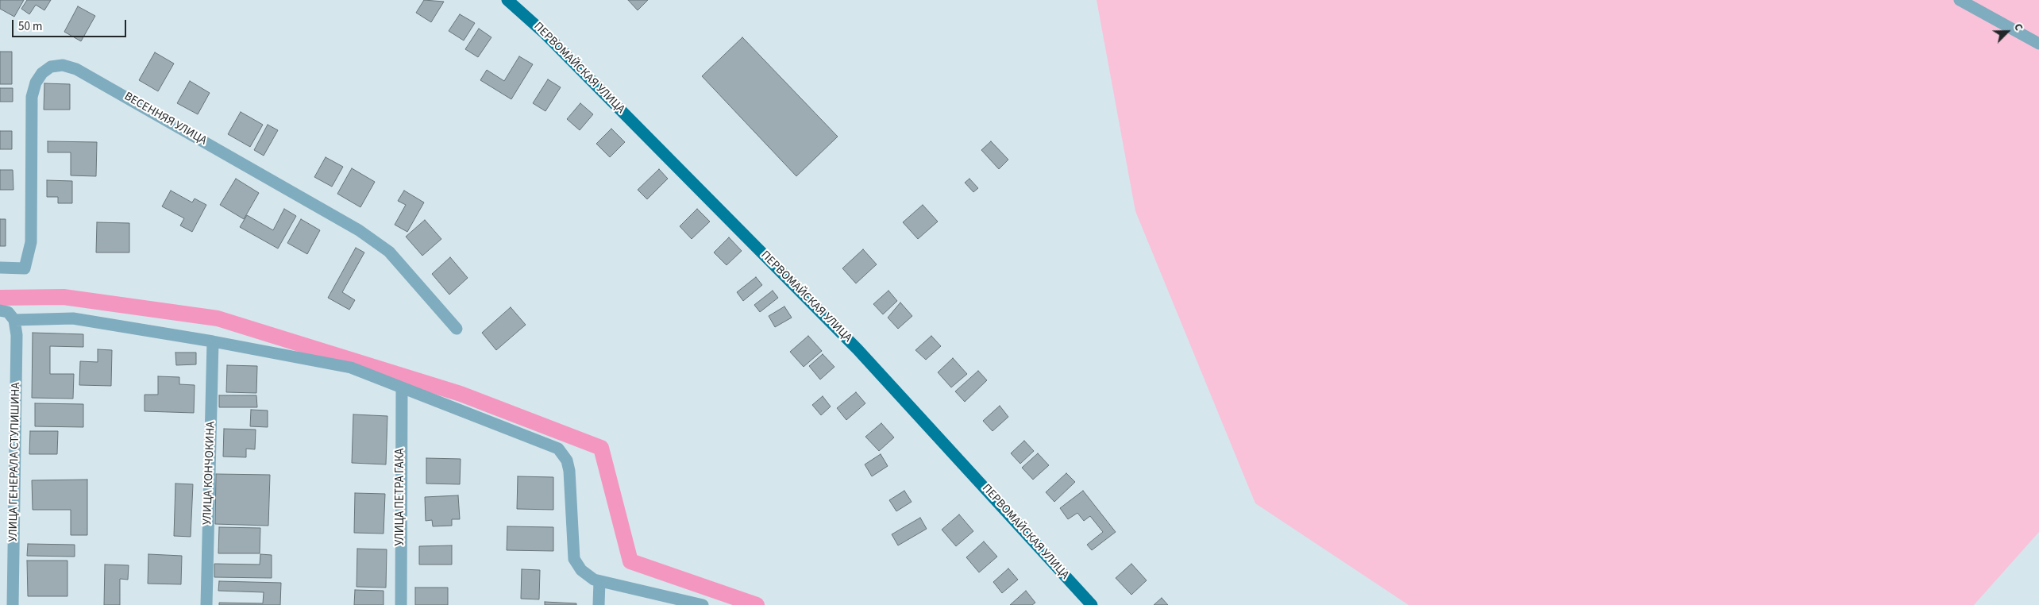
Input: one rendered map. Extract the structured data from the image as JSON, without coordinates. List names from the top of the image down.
{
  "streets": {
    "main road": ["ПЕРВОМАЙСКАЯ УЛИЦА"],
    "street": [
      "ВЕСЕННЯЯ УЛИЦА",
      "УЛИЦА ГЕНЕРАЛА СТУПИШИНА",
      "УЛИЦА КОНЧОКИНА",
      "УЛИЦА ПЕТРА ГАКА"
    ]
  },
  "scale_bar": "50 m",
  "north": "top right"
}
